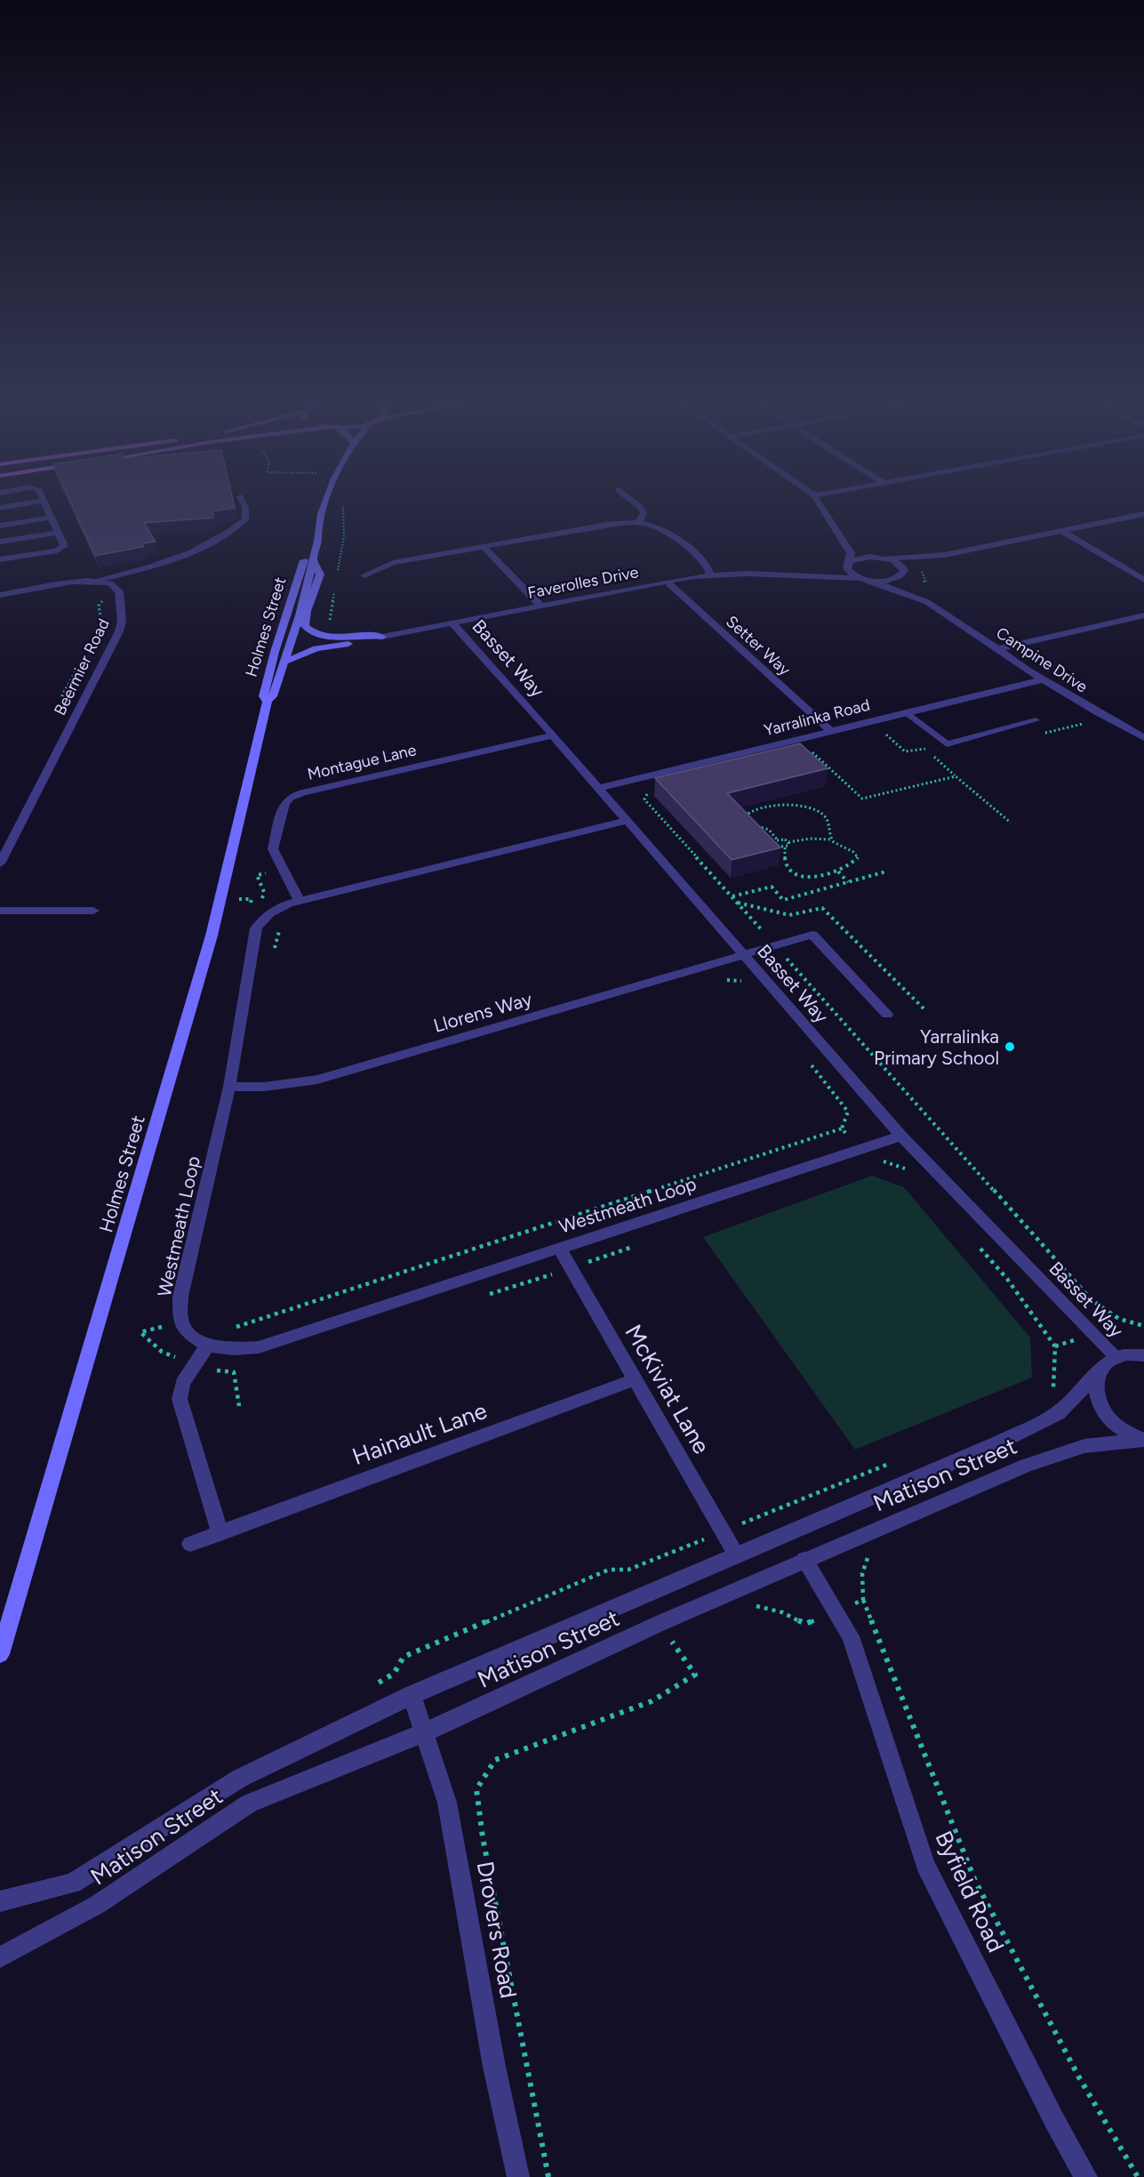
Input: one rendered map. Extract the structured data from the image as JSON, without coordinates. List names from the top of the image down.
{
  "streets": {
    "main road": ["Holmes Street"],
    "street": [
      "Faverolles Drive",
      "Setter Way",
      "Basset Way",
      "Campine Drive",
      "Beermier Road",
      "Yarralinka Road",
      "Montague Lane",
      "Llorens Way",
      "Westmeath Loop",
      "McKiviat Lane",
      "Hainault Lane",
      "Matison Street",
      "Byfield Road",
      "Drovers Road"
    ]
  },
  "crossings": [
    ["Faverolles Drive", "Setter Way"],
    ["Faverolles Drive", "Basset Way"],
    ["Faverolles Drive", "Campine Drive"],
    ["Setter Way", "Yarralinka Road"],
    ["Basset Way", "Yarralinka Road"],
    ["Basset Way", "Montague Lane"],
    ["Basset Way", "Llorens Way"],
    ["Basset Way", "Westmeath Loop"],
    ["Basset Way", "Matison Street"],
    ["Campine Drive", "Yarralinka Road"],
    ["Llorens Way", "Westmeath Loop"],
    ["Westmeath Loop", "McKiviat Lane"],
    ["McKiviat Lane", "Hainault Lane"],
    ["McKiviat Lane", "Matison Street"],
    ["Matison Street", "Byfield Road"],
    ["Matison Street", "Drovers Road"]
  ],
  "places": ["Yarralinka Primary School"]
}
